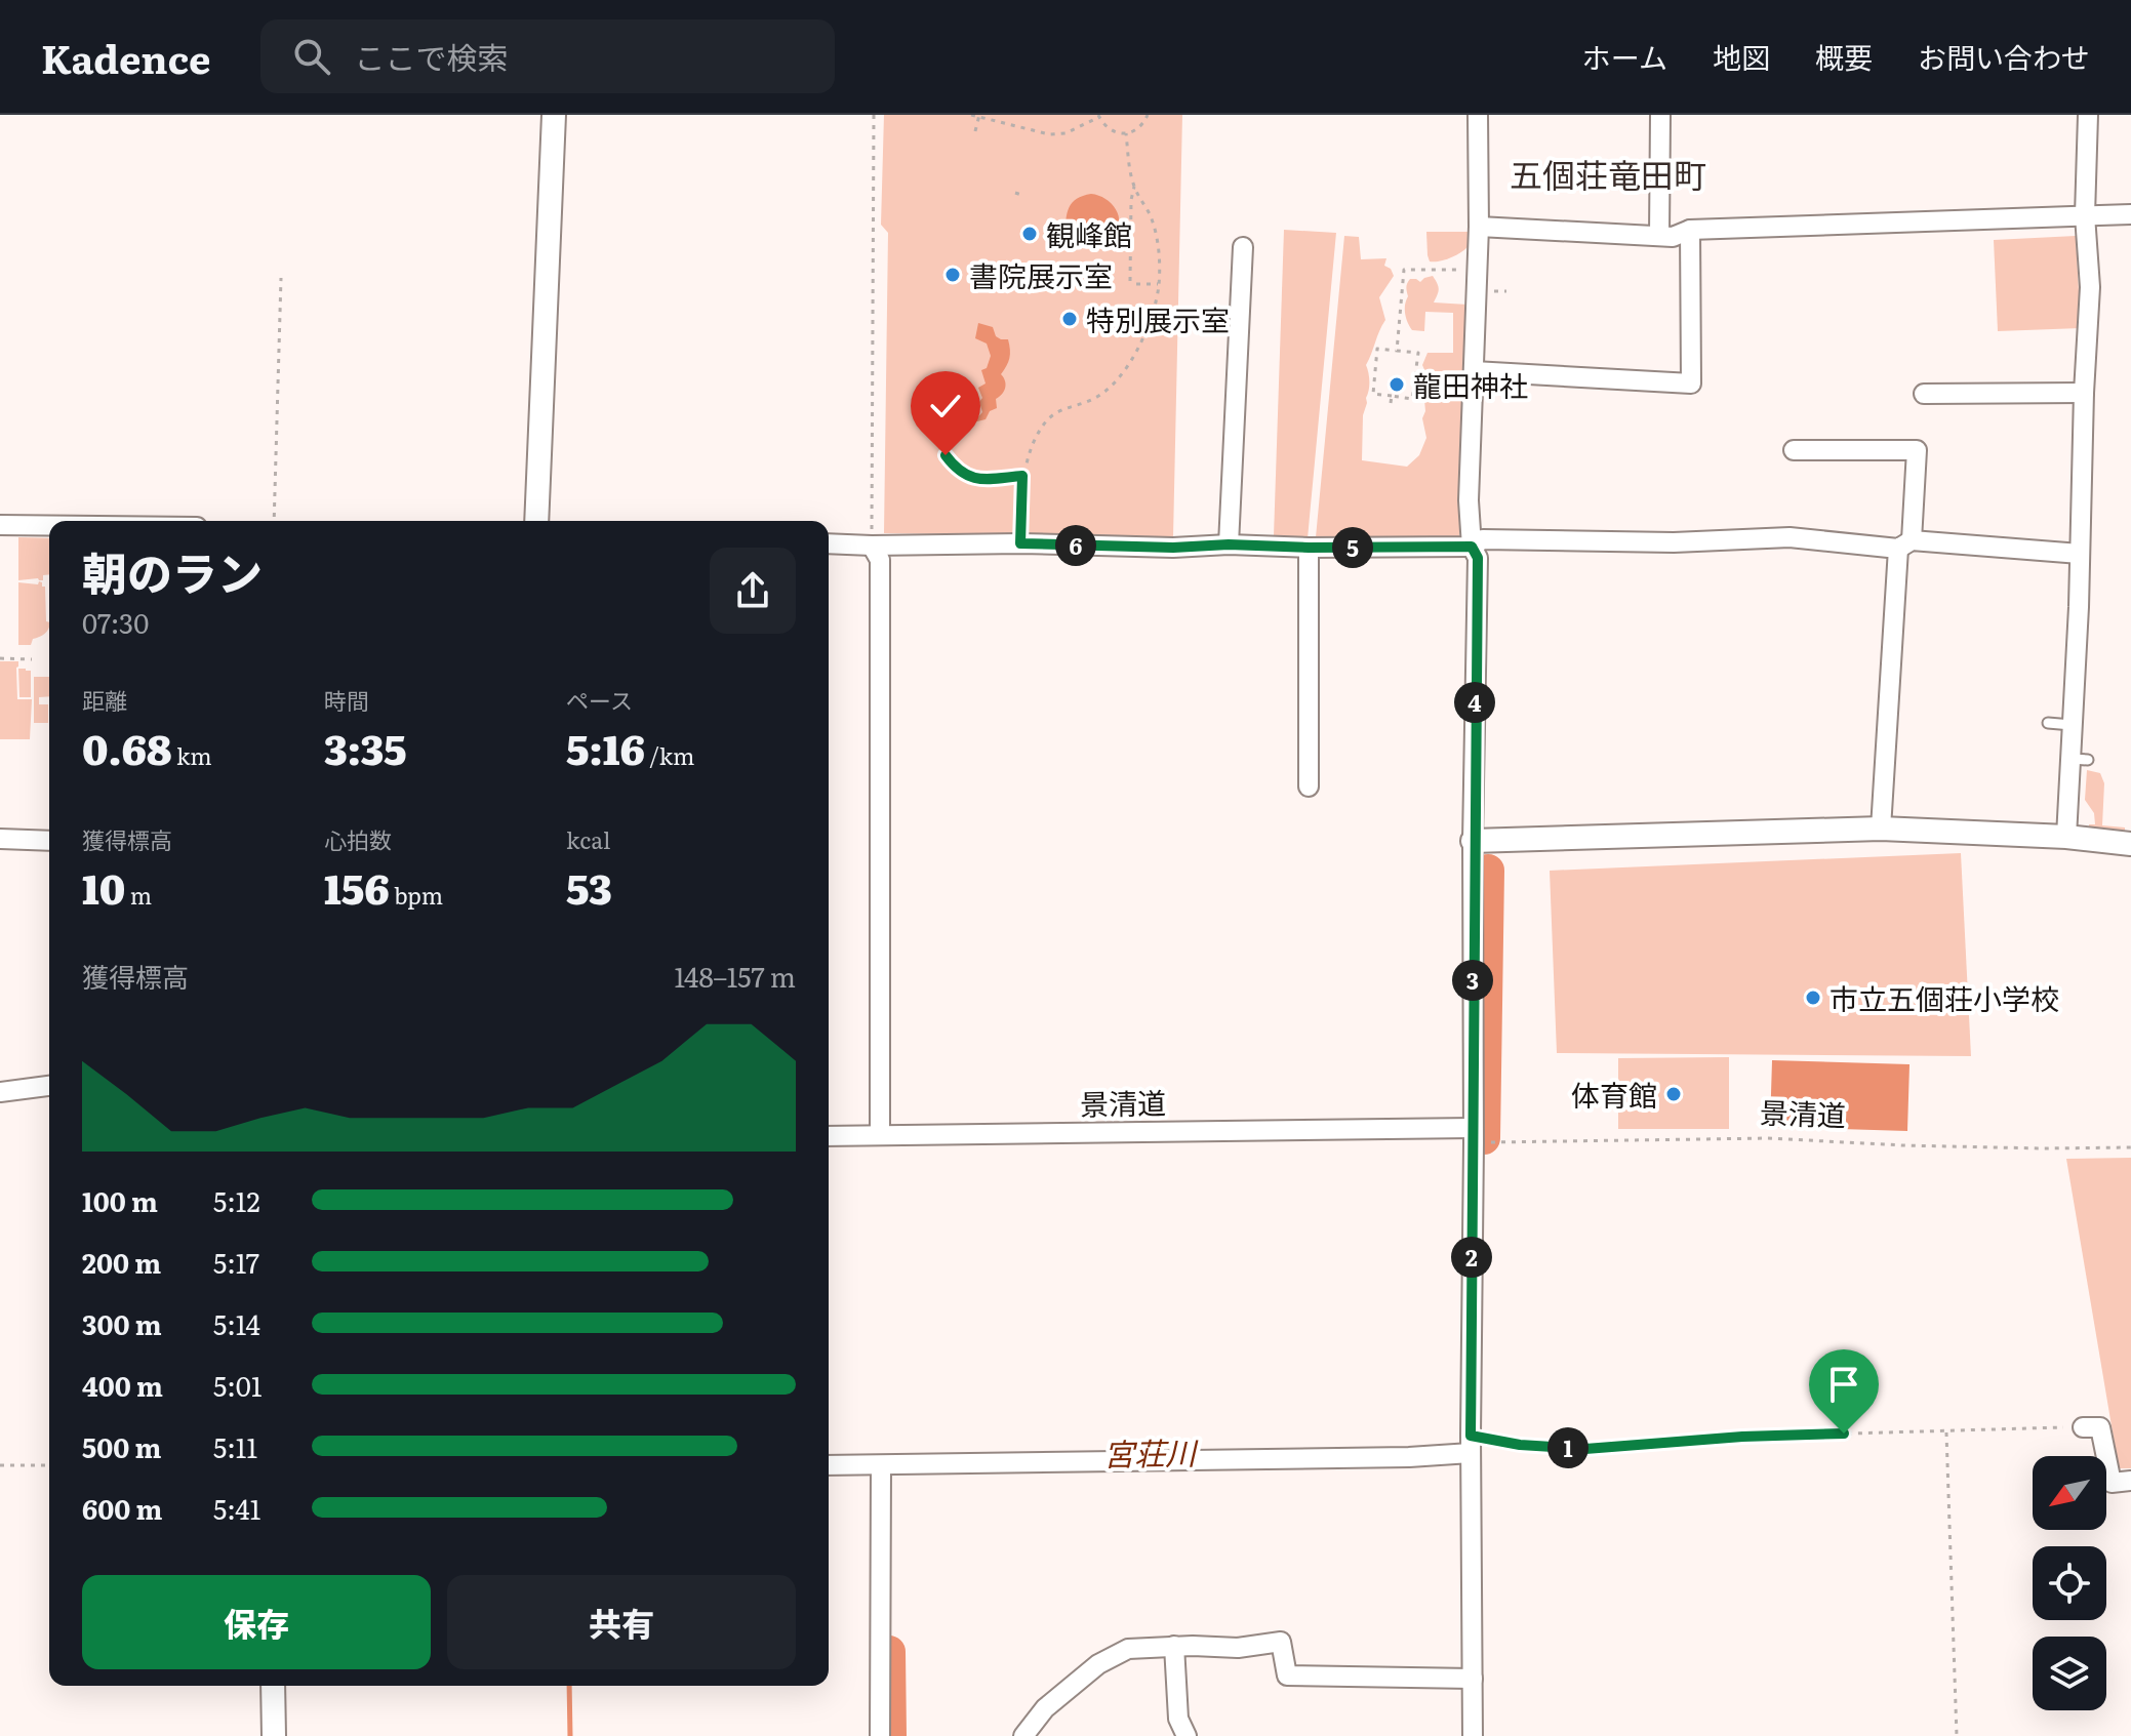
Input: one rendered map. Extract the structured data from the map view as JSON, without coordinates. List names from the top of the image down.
{
  "streets": {
    "street": ["景清道"]
  },
  "districts": ["五個荘竜田町"],
  "water": ["宮荘川"],
  "places": [
    "観峰館",
    "書院展示室",
    "特別展示室",
    "龍田神社",
    "市立五個荘小学校",
    "体育館"
  ],
  "north": "bottom left",
  "page": {
    "header": "Kadence",
    "search": "ここで検索",
    "nav": [
      "ホーム",
      "地図",
      "概要",
      "お問い合わせ"
    ],
    "heading": ["朝のラン", "07:30"],
    "pins": [
      "6",
      "5",
      "4",
      "3",
      "2",
      "1"
    ],
    "stats": [
      ["距離", "0.68 km"],
      ["時間", "3:35"],
      ["ペース", "5:16 /km"],
      ["獲得標高", "10 m"],
      ["心拍数", "156 bpm"],
      ["kcal", "53"]
    ],
    "chart": ["獲得標高", "148–157 m"],
    "list": [
      {
        "name": "100 m",
        "note": "5:12"
      },
      {
        "name": "200 m",
        "note": "5:17"
      },
      {
        "name": "300 m",
        "note": "5:14"
      },
      {
        "name": "400 m",
        "note": "5:01"
      },
      {
        "name": "500 m",
        "note": "5:11"
      },
      {
        "name": "600 m",
        "note": "5:41"
      }
    ],
    "buttons": ["保存", "共有"]
  }
}
